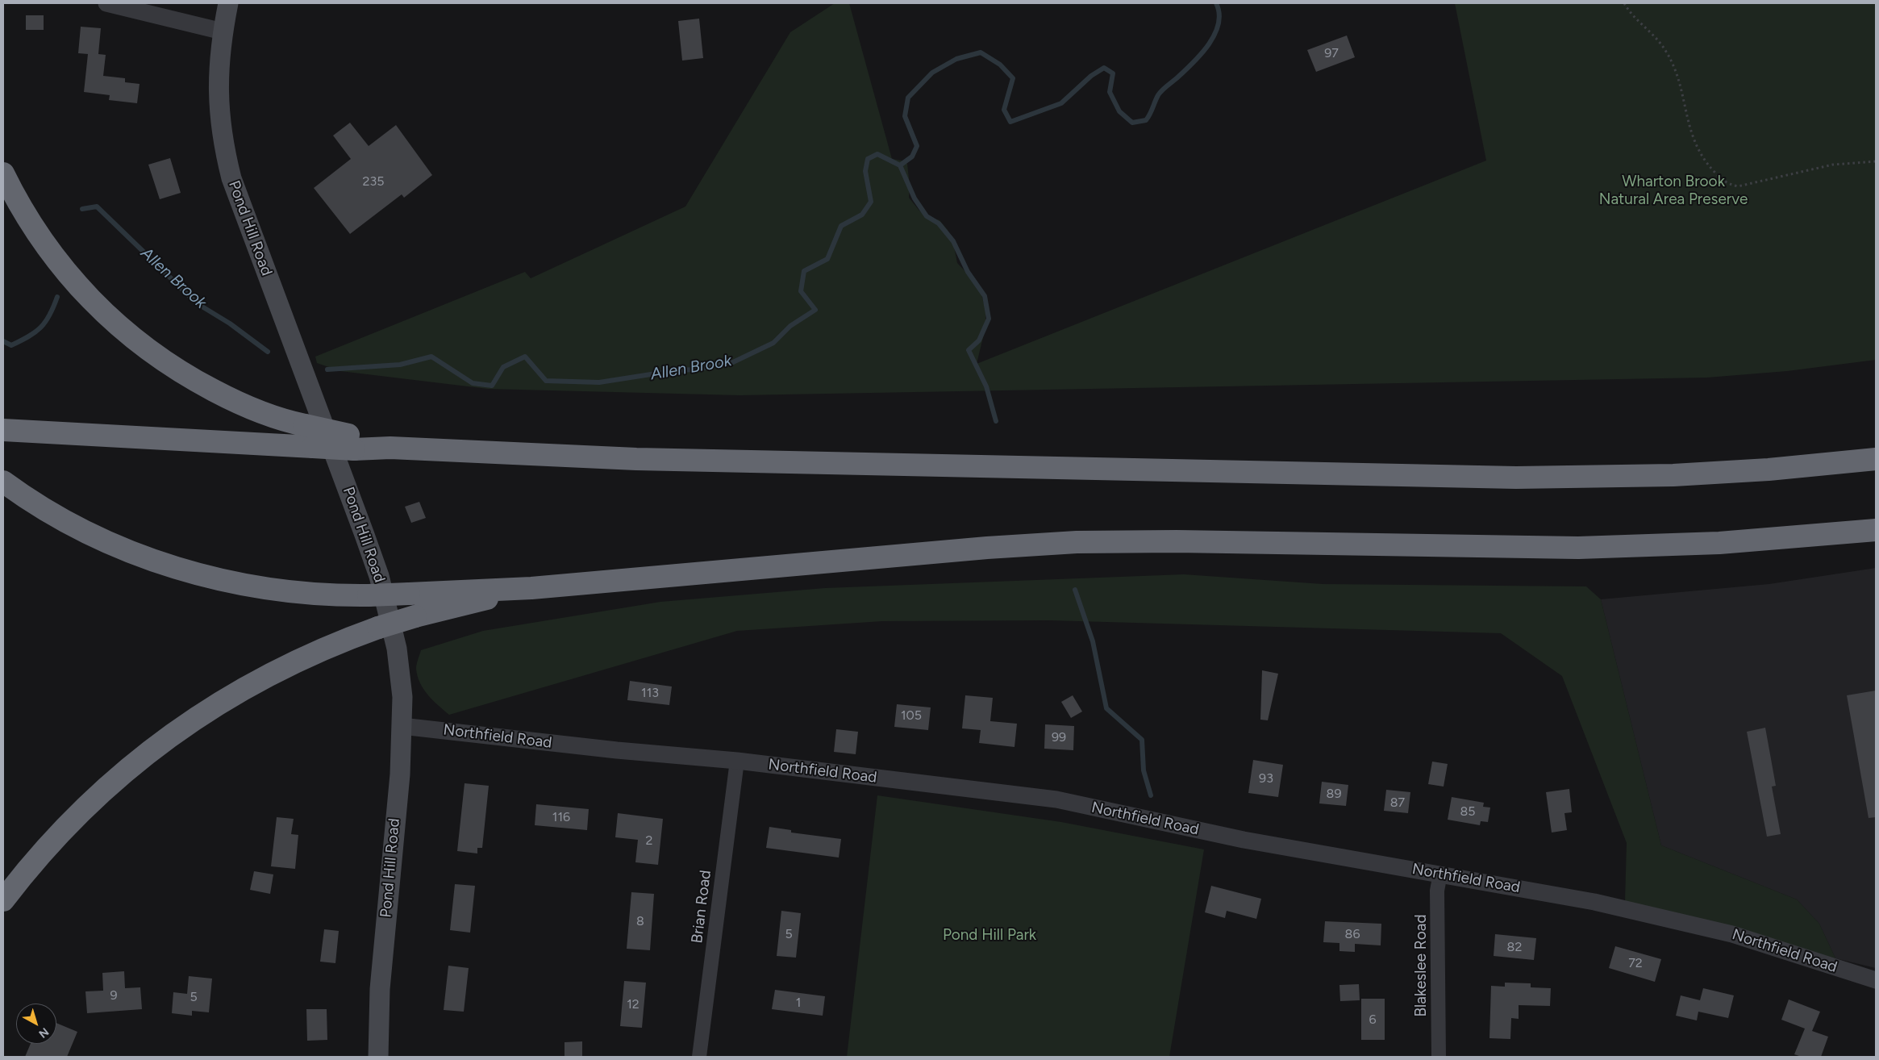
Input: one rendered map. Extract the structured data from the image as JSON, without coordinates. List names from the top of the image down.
{
  "streets": {
    "main road": ["Pond Hill Road"],
    "street": ["Northfield Road", "Brian Road", "Blakeslee Road"]
  },
  "crossings": [
    ["Pond Hill Road", "Northfield Road"],
    ["Northfield Road", "Brian Road"],
    ["Northfield Road", "Blakeslee Road"]
  ],
  "water": ["Allen Brook"],
  "parks": ["Wharton Brook Natural Area Preserve", "Pond Hill Park"],
  "house_numbers": [
    "97",
    "235",
    "113",
    "105",
    "99",
    "93",
    "89",
    "87",
    "85",
    "116",
    "2",
    "8",
    "5",
    "86",
    "82",
    "72",
    "9",
    "5",
    "1",
    "12",
    "6"
  ],
  "north": "bottom right"
}
